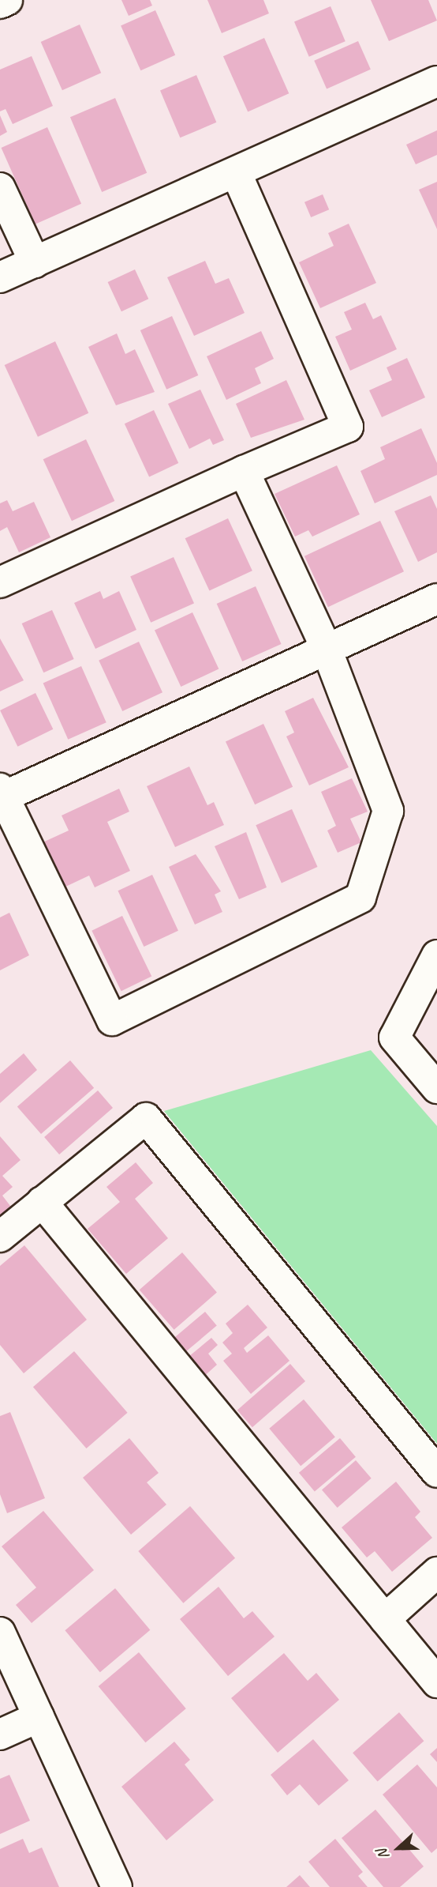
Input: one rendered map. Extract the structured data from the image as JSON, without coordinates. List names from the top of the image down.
{
  "north": "left"
}
